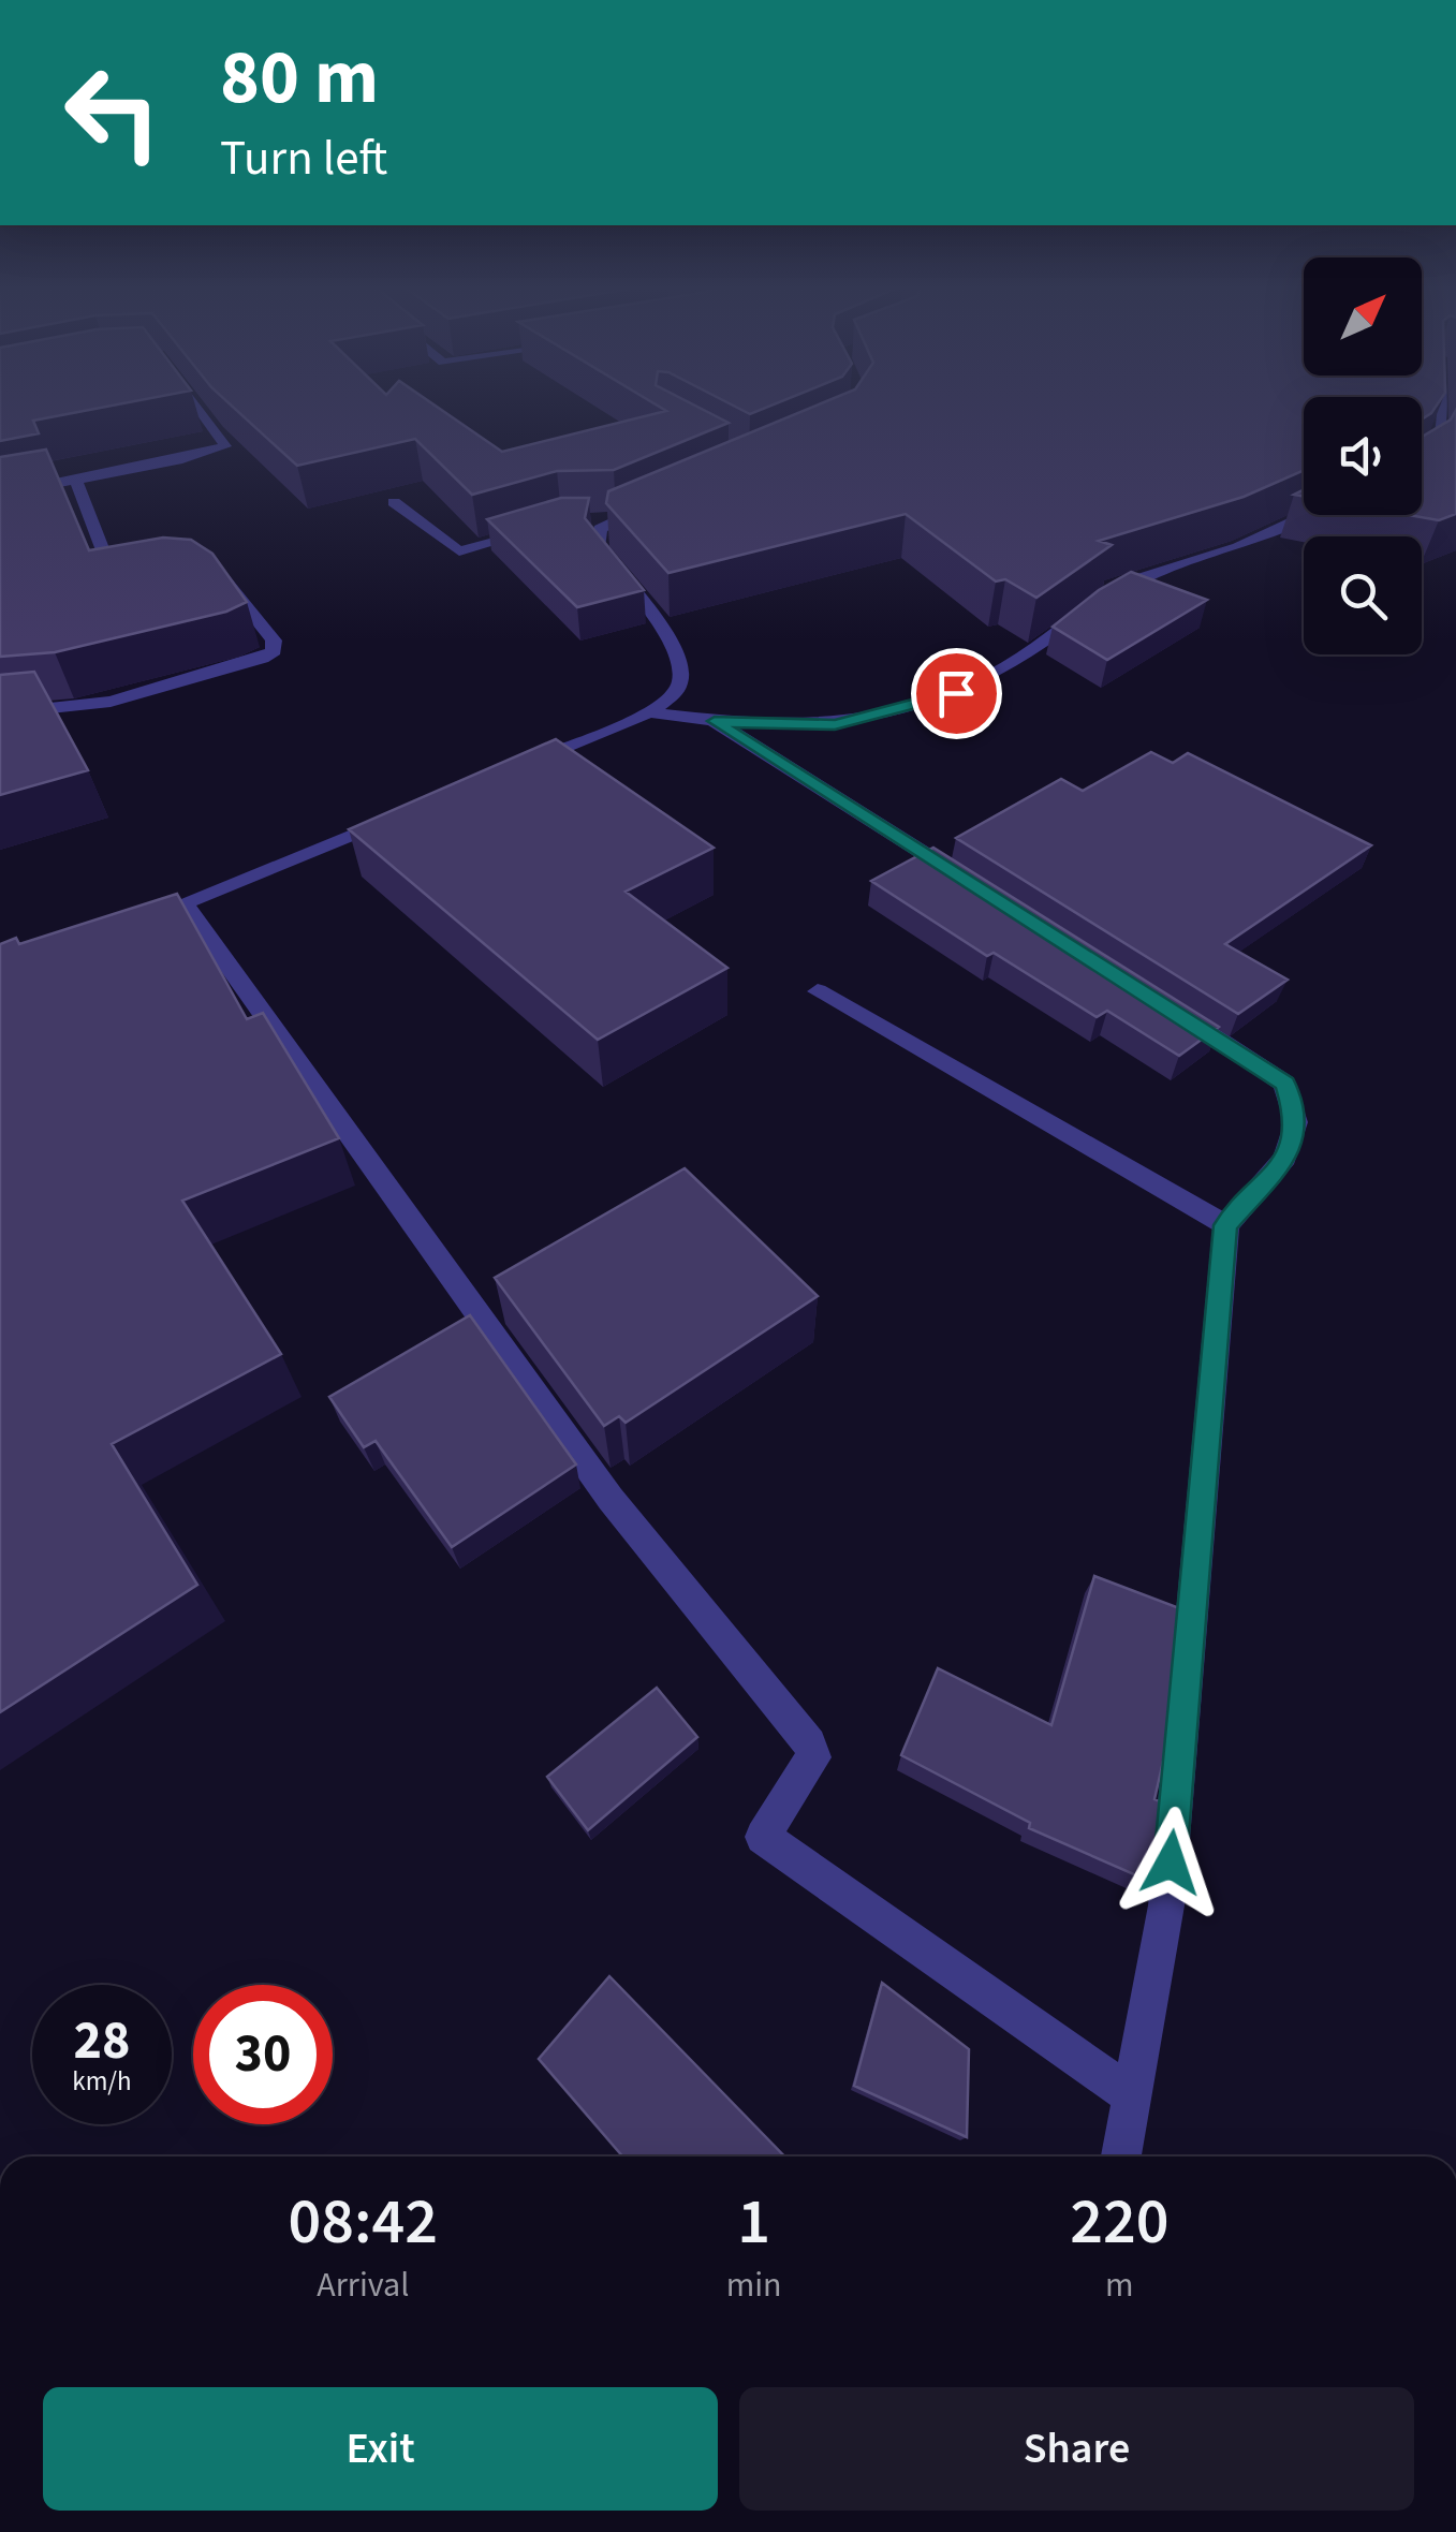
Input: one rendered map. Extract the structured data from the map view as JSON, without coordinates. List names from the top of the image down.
{
  "north": "top right",
  "page": {
    "turn": ["80 m", "Turn left"],
    "speed": "28 km/h",
    "limit": "30",
    "eta": [
      "08:42",
      "Arrival",
      "1",
      "min",
      "220",
      "m"
    ],
    "buttons": ["Exit", "Share"]
  }
}
